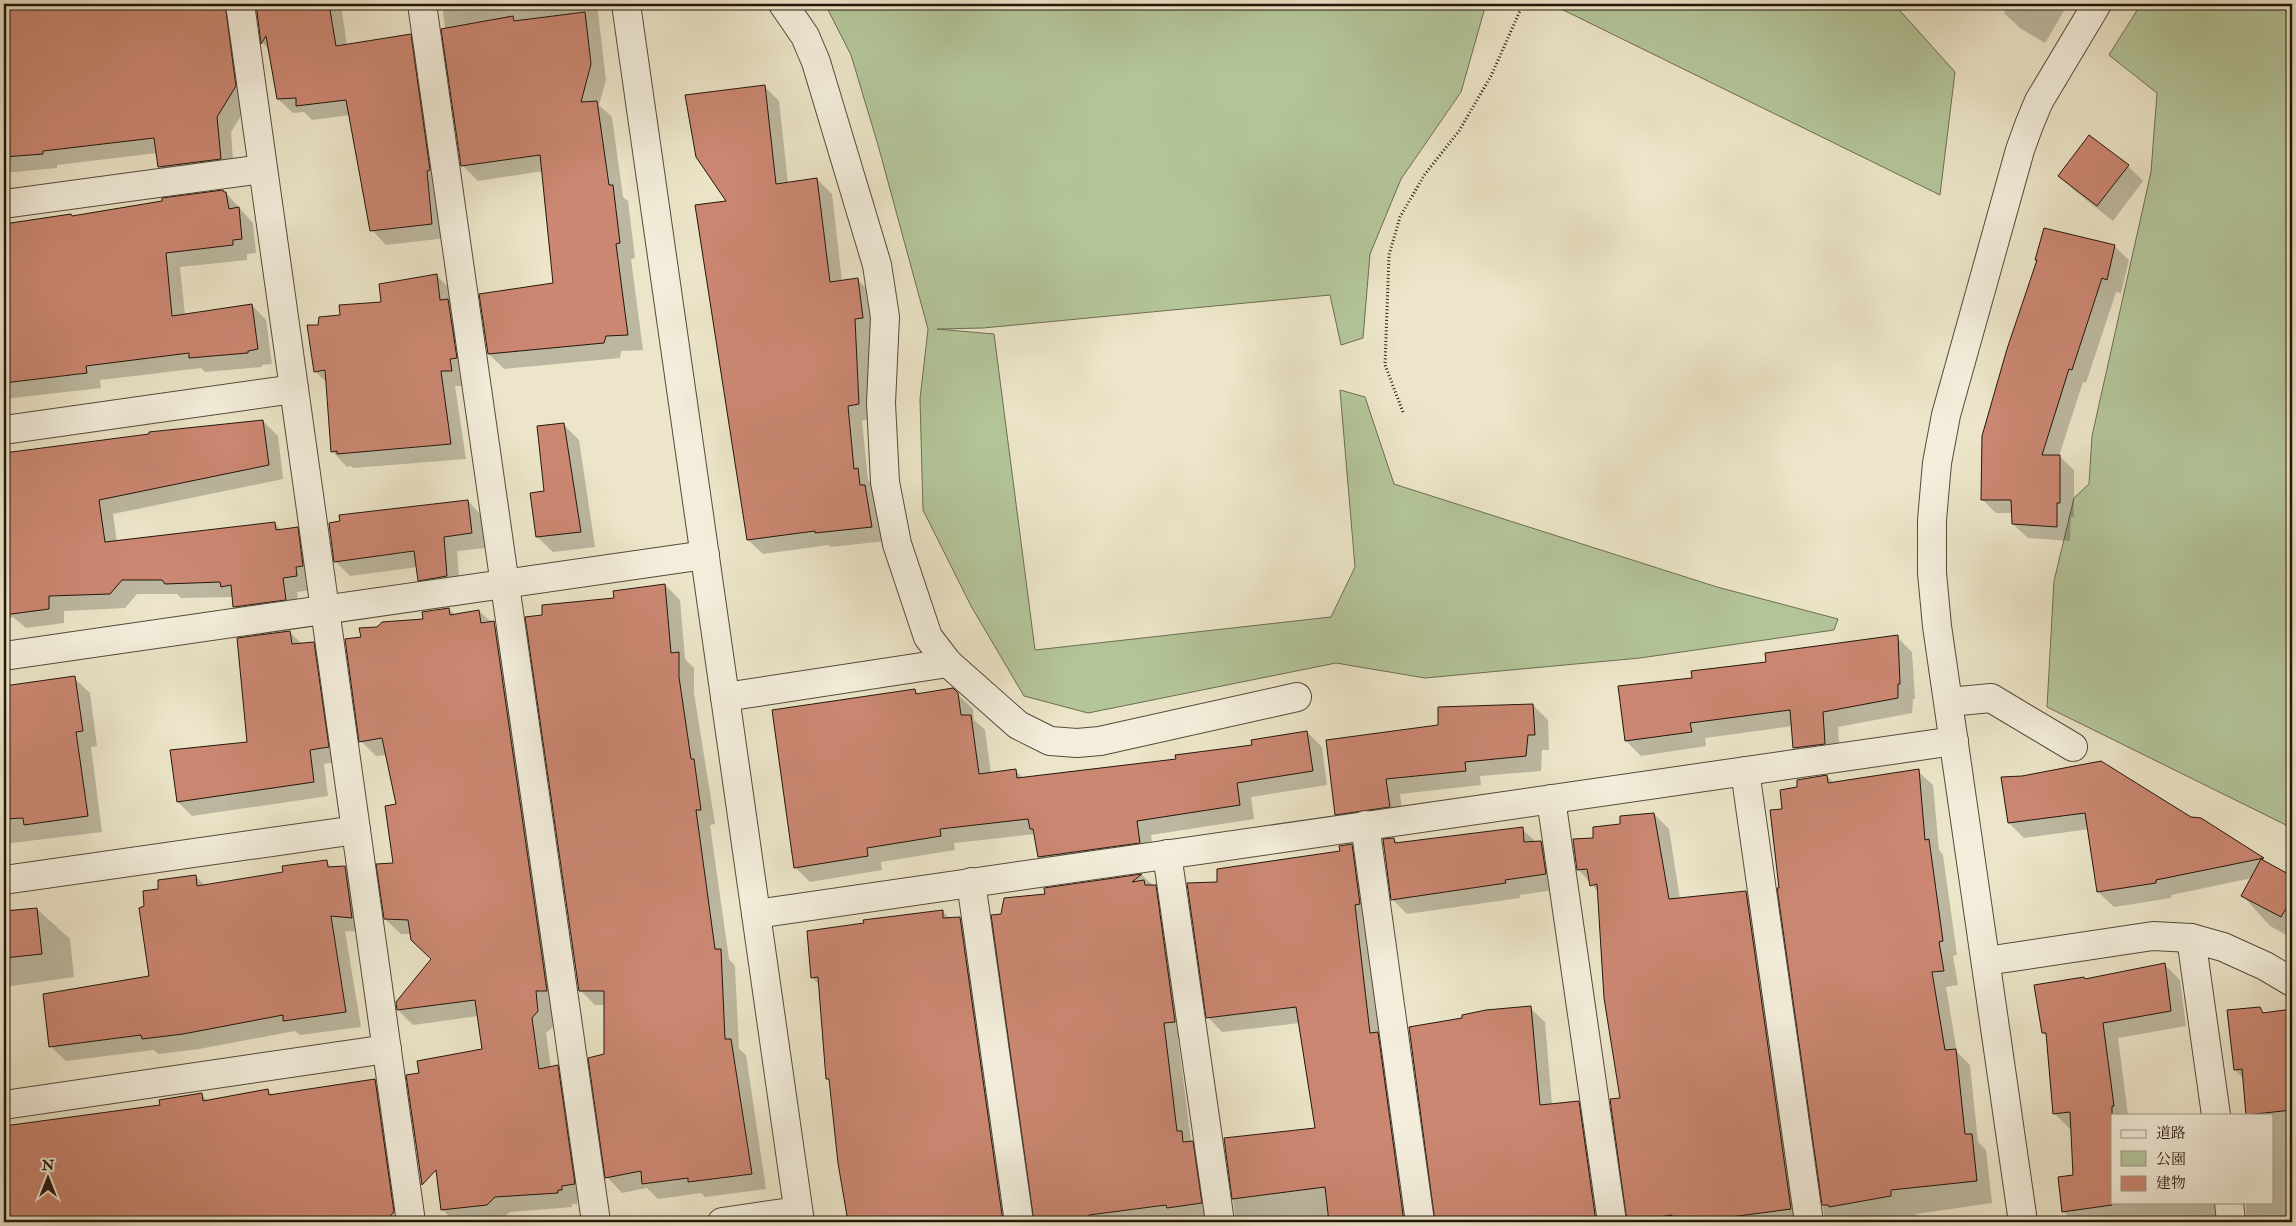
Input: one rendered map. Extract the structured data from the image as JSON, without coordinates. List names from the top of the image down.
{
  "legend": ["道路", "公園", "建物"],
  "north": "top"
}
